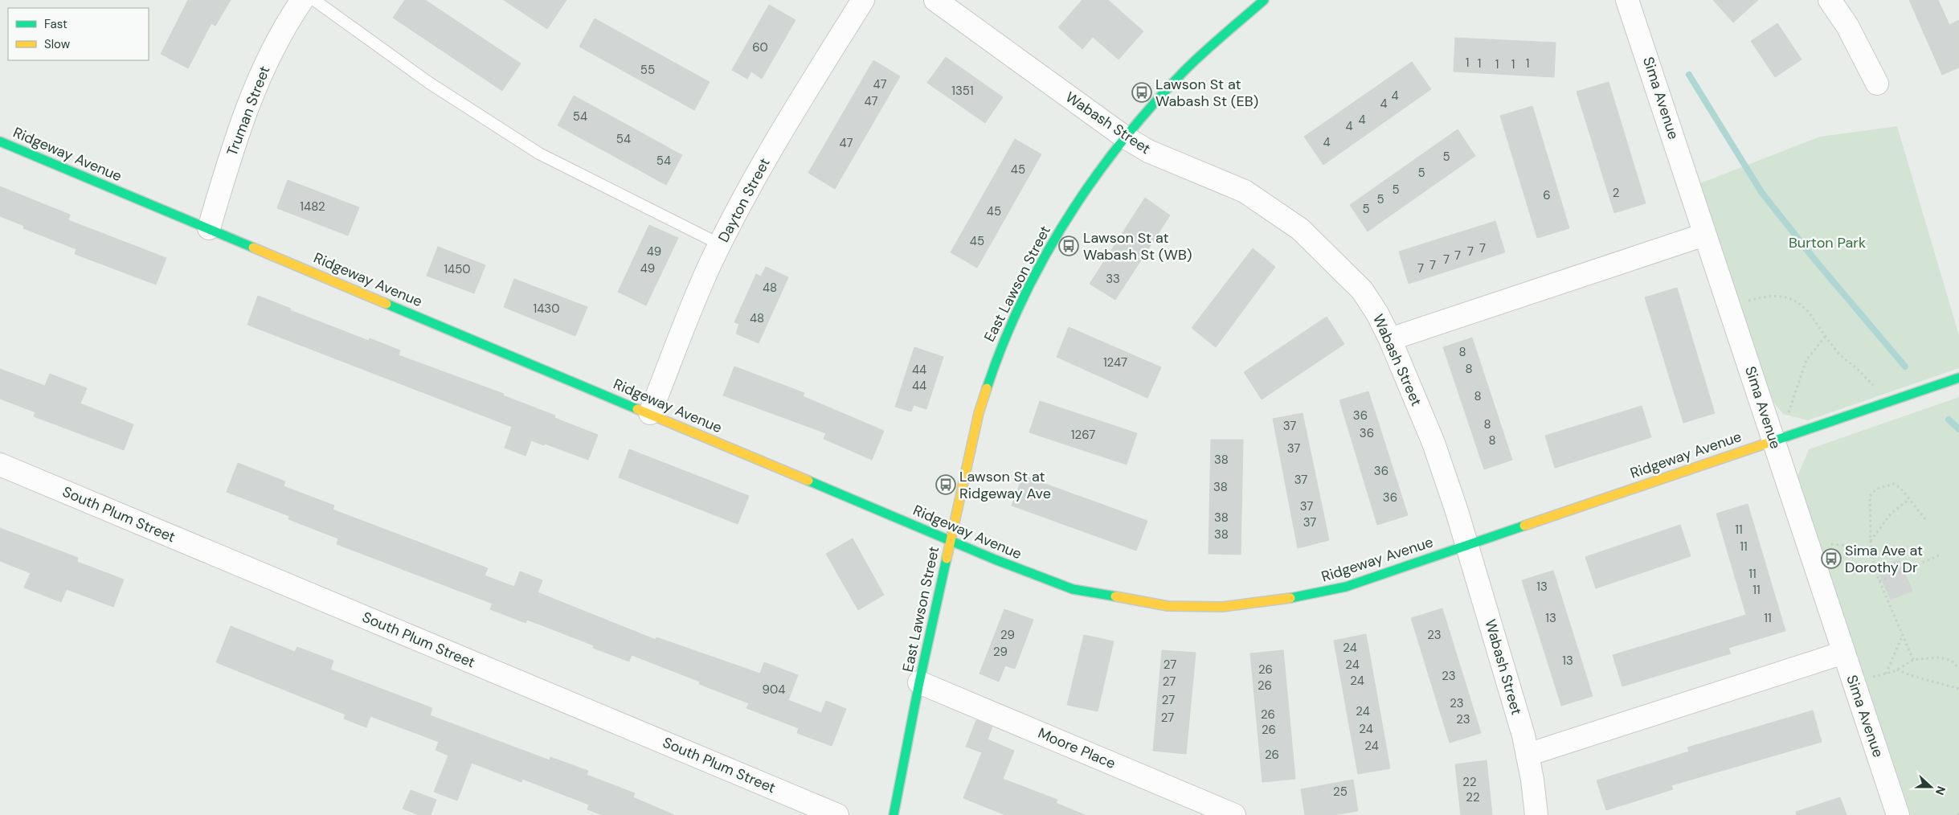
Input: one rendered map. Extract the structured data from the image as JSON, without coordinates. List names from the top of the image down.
{
  "streets": {
    "street": [
      "Sima Avenue",
      "Truman Street",
      "Wabash Street",
      "Ridgeway Avenue",
      "Dayton Street",
      "East Lawson Street",
      "South Plum Street",
      "Moore Place"
    ]
  },
  "crossings": [
    ["Sima Avenue", "Ridgeway Avenue"],
    ["Truman Street", "Ridgeway Avenue"],
    ["Wabash Street", "Ridgeway Avenue"],
    ["Wabash Street", "East Lawson Street"],
    ["Ridgeway Avenue", "Dayton Street"],
    ["Ridgeway Avenue", "East Lawson Street"],
    ["East Lawson Street", "Moore Place"]
  ],
  "parks": ["Burton Park"],
  "places": {
    "bus stop": [
      "Lawson St at Wabash St (EB)",
      "Lawson St at Wabash St (WB)",
      "Lawson St at Ridgeway Ave",
      "Sima Ave at Dorothy Dr"
    ]
  },
  "house_numbers": [
    "60",
    "1",
    "1",
    "1",
    "1",
    "1",
    "55",
    "47",
    "1351",
    "4",
    "47",
    "4",
    "54",
    "4",
    "4",
    "54",
    "4",
    "47",
    "5",
    "54",
    "45",
    "5",
    "5",
    "2",
    "6",
    "5",
    "1482",
    "5",
    "45",
    "45",
    "7",
    "49",
    "7",
    "7",
    "7",
    "7",
    "49",
    "7",
    "1450",
    "33",
    "48",
    "1430",
    "48",
    "8",
    "1247",
    "8",
    "44",
    "44",
    "8",
    "36",
    "8",
    "37",
    "36",
    "1267",
    "8",
    "37",
    "38",
    "36",
    "37",
    "38",
    "36",
    "37",
    "38",
    "37",
    "11",
    "38",
    "11",
    "11",
    "13",
    "11",
    "13",
    "11",
    "29",
    "23",
    "24",
    "29",
    "13",
    "27",
    "24",
    "26",
    "23",
    "24",
    "27",
    "26",
    "904",
    "27",
    "23",
    "24",
    "26",
    "27",
    "23",
    "24",
    "26",
    "24",
    "26",
    "22",
    "25",
    "22"
  ],
  "legend": ["Fast", "Slow"],
  "north": "right"
}
